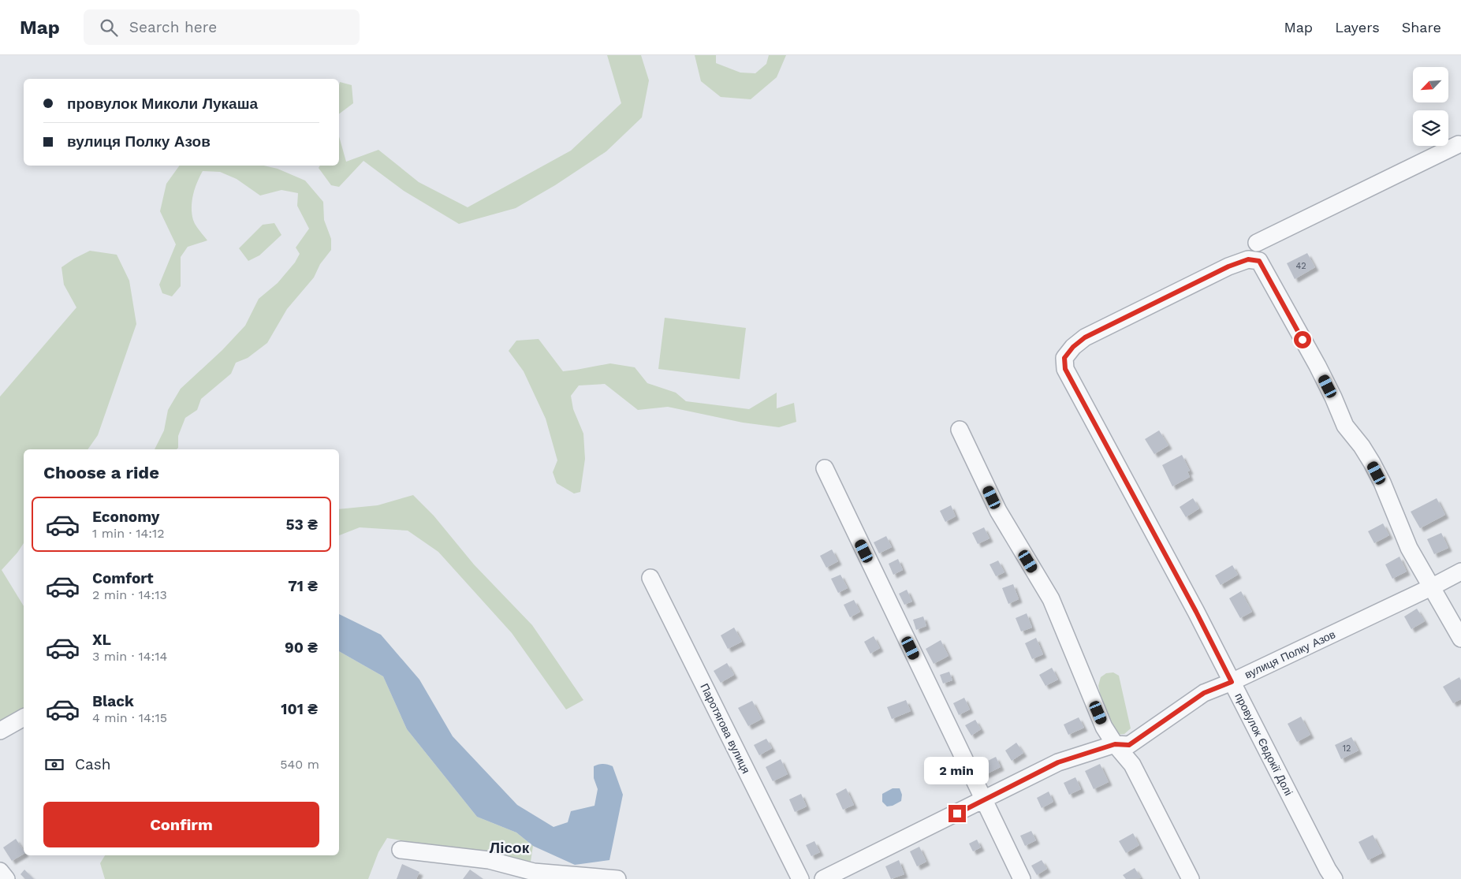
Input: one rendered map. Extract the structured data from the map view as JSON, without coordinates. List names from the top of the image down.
{
  "streets": {
    "street": ["вулиця Полку Азов", "Паротягова вулиця", "провулок Євдокії Долі"]
  },
  "crossings": [
    ["вулиця Полку Азов", "провулок Євдокії Долі"]
  ],
  "districts": ["Лісок"],
  "house_numbers": ["42", "12"],
  "north": "bottom left",
  "page": {
    "header": "Map",
    "search": "Search here",
    "nav": ["Map", "Layers", "Share"],
    "banner": ["провулок Миколи Лукаша", "вулиця Полку Азов"],
    "heading": "Choose a ride",
    "list": [
      {
        "name": "Economy",
        "note": "1 min · 14:12",
        "value": "53 ₴"
      },
      {
        "name": "Comfort",
        "note": "2 min · 14:13",
        "value": "71 ₴"
      },
      {
        "name": "XL",
        "note": "3 min · 14:14",
        "value": "90 ₴"
      },
      {
        "name": "Black",
        "note": "4 min · 14:15",
        "value": "101 ₴"
      }
    ],
    "pay": ["Cash", "540 m"],
    "bubble": "2 min",
    "buttons": "Confirm"
  }
}
